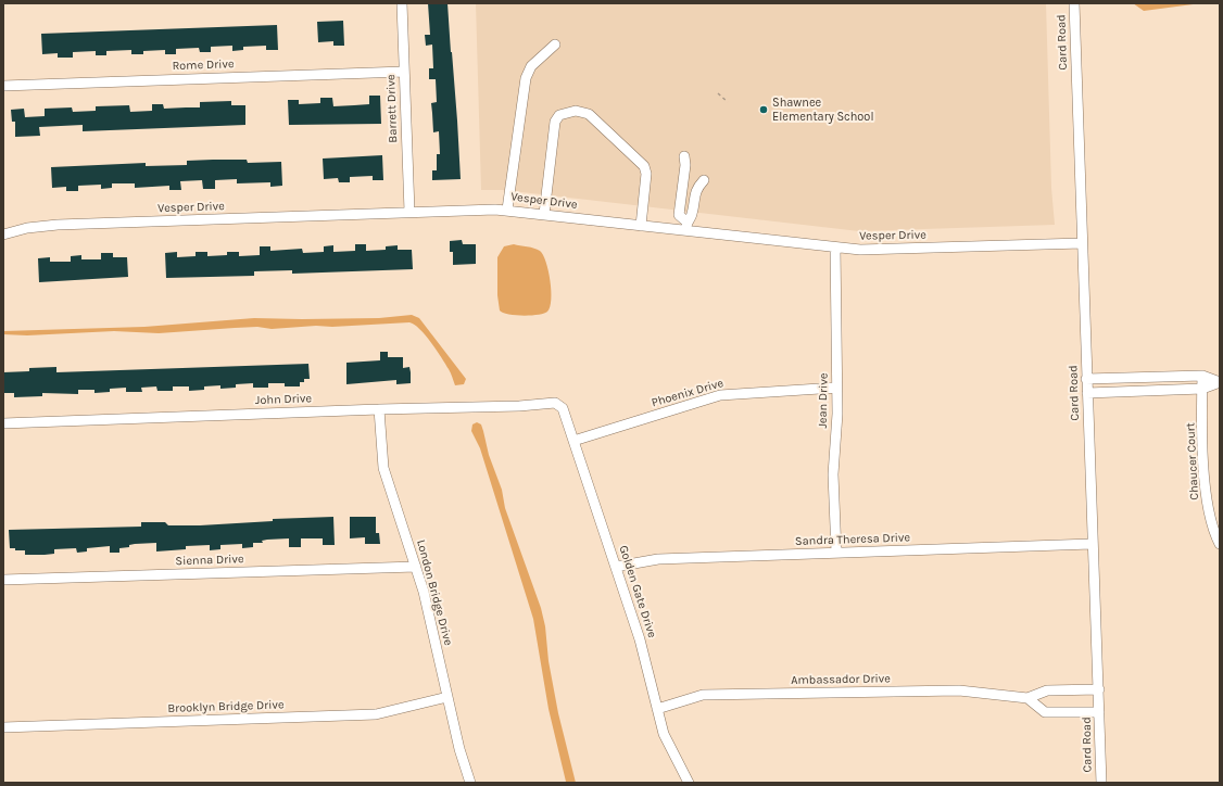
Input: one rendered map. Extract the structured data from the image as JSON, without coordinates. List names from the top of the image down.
{
  "streets": {
    "street": [
      "Card Road",
      "Rome Drive",
      "Barrett Drive",
      "Vesper Drive",
      "Phoenix Drive",
      "John Drive",
      "Jean Drive",
      "Chaucer Court",
      "Sandra Theresa Drive",
      "Sienna Drive",
      "Golden Gate Drive",
      "London Bridge Drive",
      "Ambassador Drive",
      "Brooklyn Bridge Drive"
    ]
  },
  "crossings": [
    ["Card Road", "Vesper Drive"],
    ["Card Road", "Sandra Theresa Drive"],
    ["Card Road", "Ambassador Drive"],
    ["Rome Drive", "Barrett Drive"],
    ["Barrett Drive", "Vesper Drive"],
    ["Vesper Drive", "Jean Drive"],
    ["Phoenix Drive", "Jean Drive"],
    ["Phoenix Drive", "Golden Gate Drive"],
    ["John Drive", "Golden Gate Drive"],
    ["John Drive", "London Bridge Drive"],
    ["Jean Drive", "Sandra Theresa Drive"],
    ["Sandra Theresa Drive", "Golden Gate Drive"],
    ["Sienna Drive", "London Bridge Drive"],
    ["Golden Gate Drive", "Ambassador Drive"],
    ["London Bridge Drive", "Brooklyn Bridge Drive"]
  ],
  "places": ["Shawnee Elementary School"]
}
